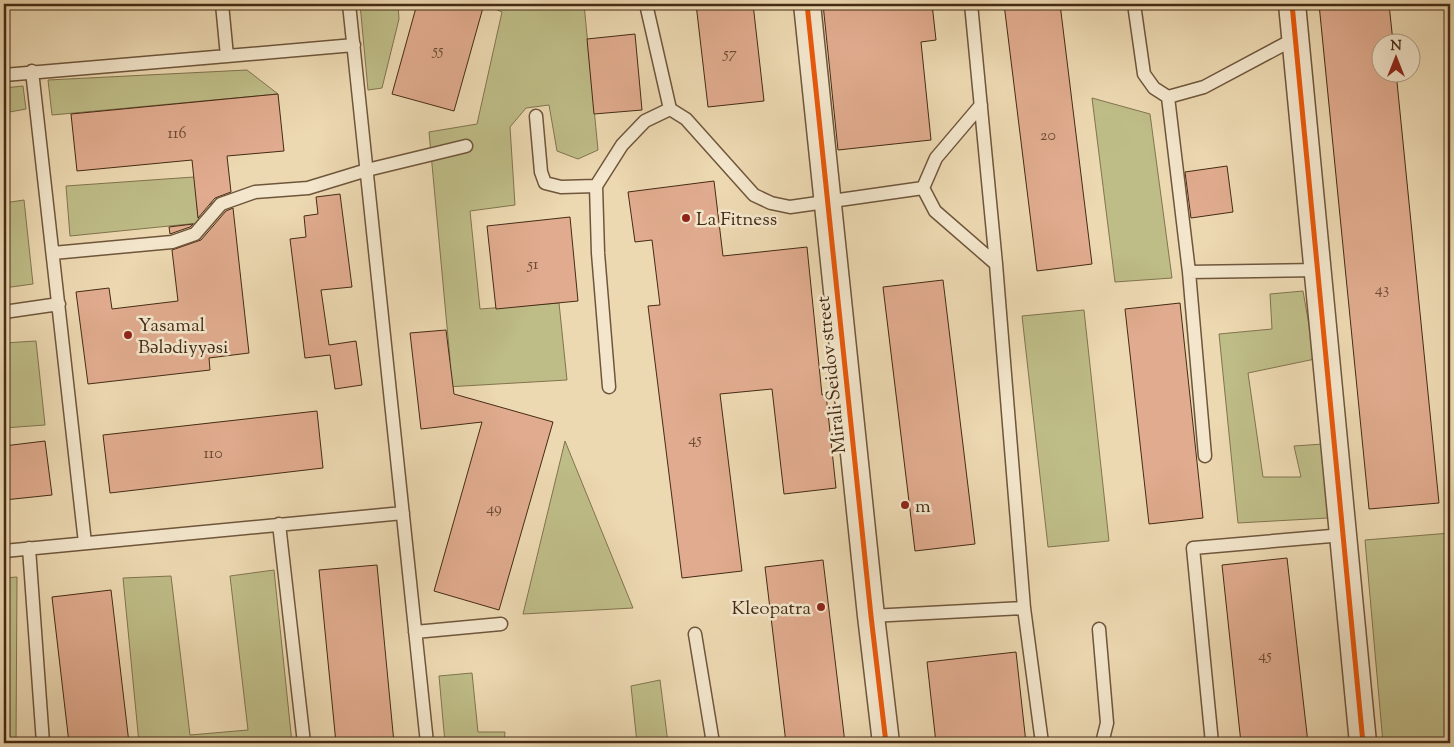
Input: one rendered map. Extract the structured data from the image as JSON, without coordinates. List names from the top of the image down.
{
  "streets": {
    "street": ["Mirali Seidov street"]
  },
  "places": [
    "La Fitness",
    "Yasamal Bələdiyyəsi",
    "m",
    "Kleopatra"
  ],
  "house_numbers": [
    "55",
    "57",
    "116",
    "20",
    "51",
    "43",
    "45",
    "110",
    "49",
    "45"
  ],
  "north": "top"
}
